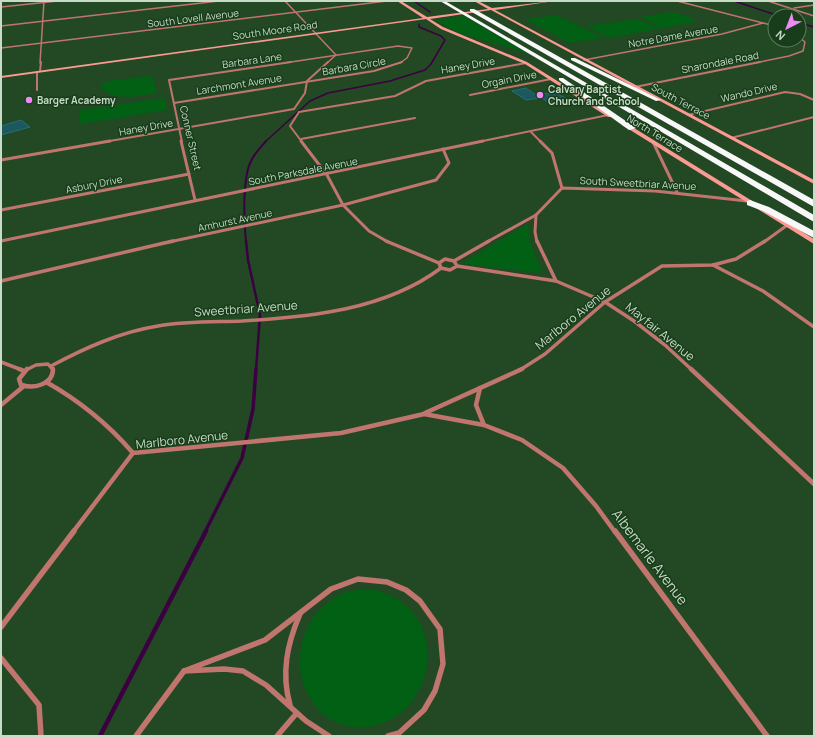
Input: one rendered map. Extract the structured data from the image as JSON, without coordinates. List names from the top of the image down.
{
  "streets": {
    "street": [
      "South Lovell Avenue",
      "South Moore Road",
      "Notre Dame Avenue",
      "Barbara Lane",
      "Sharondale Road",
      "Haney Drive",
      "Barbara Circle",
      "Orgain Drive",
      "Larchmont Avenue",
      "Wando Drive",
      "South Terrace",
      "North Terrace",
      "Conner Street",
      "South Parksdale Avenue",
      "South Sweetbriar Avenue",
      "Asbury Drive",
      "Amhurst Avenue",
      "Sweetbriar Avenue",
      "Marlboro Avenue",
      "Mayfair Avenue",
      "Albemarle Avenue"
    ]
  },
  "crossings": [
    ["South Moore Road", "South Terrace"],
    ["South Moore Road", "North Terrace"],
    ["Notre Dame Avenue", "South Terrace"],
    ["Barbara Lane", "Barbara Circle"],
    ["Barbara Lane", "Conner Street"],
    ["Sharondale Road", "South Terrace"],
    ["Haney Drive", "North Terrace"],
    ["Haney Drive", "Conner Street"],
    ["Barbara Circle", "Larchmont Avenue"],
    ["Orgain Drive", "North Terrace"],
    ["Larchmont Avenue", "Conner Street"],
    ["Wando Drive", "South Terrace"],
    ["North Terrace", "South Parksdale Avenue"],
    ["North Terrace", "South Sweetbriar Avenue"],
    ["North Terrace", "Marlboro Avenue"],
    ["Conner Street", "South Parksdale Avenue"],
    ["Conner Street", "Asbury Drive"],
    ["South Parksdale Avenue", "Amhurst Avenue"],
    ["Sweetbriar Avenue", "Mayfair Avenue"],
    ["Marlboro Avenue", "Mayfair Avenue"],
    ["Marlboro Avenue", "Albemarle Avenue"]
  ],
  "places": ["Calvary Baptist Church and School", "Barger Academy"],
  "north": "bottom left"
}
